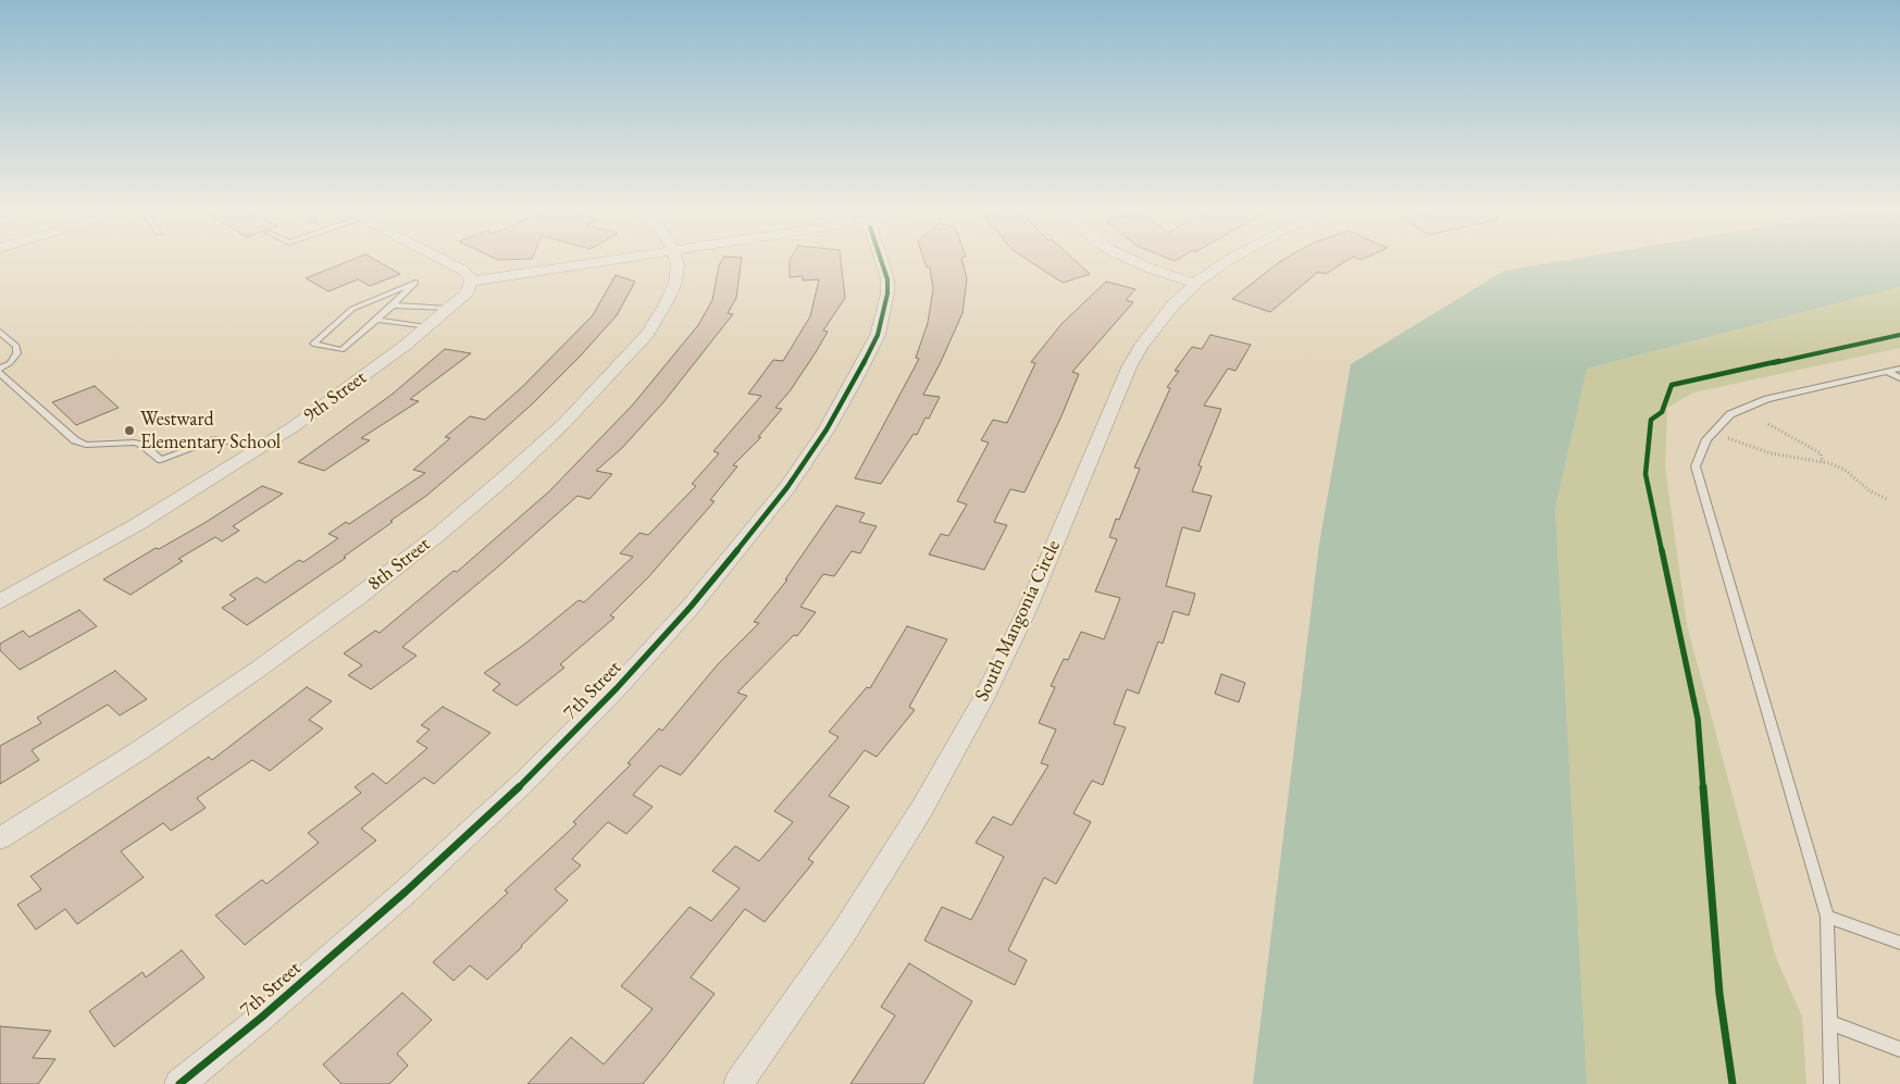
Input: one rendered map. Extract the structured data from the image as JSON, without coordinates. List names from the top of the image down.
{
  "streets": {
    "street": [
      "9th Street",
      "8th Street",
      "South Mangonia Circle",
      "7th Street"
    ]
  },
  "places": ["Westward Elementary School"]
}
